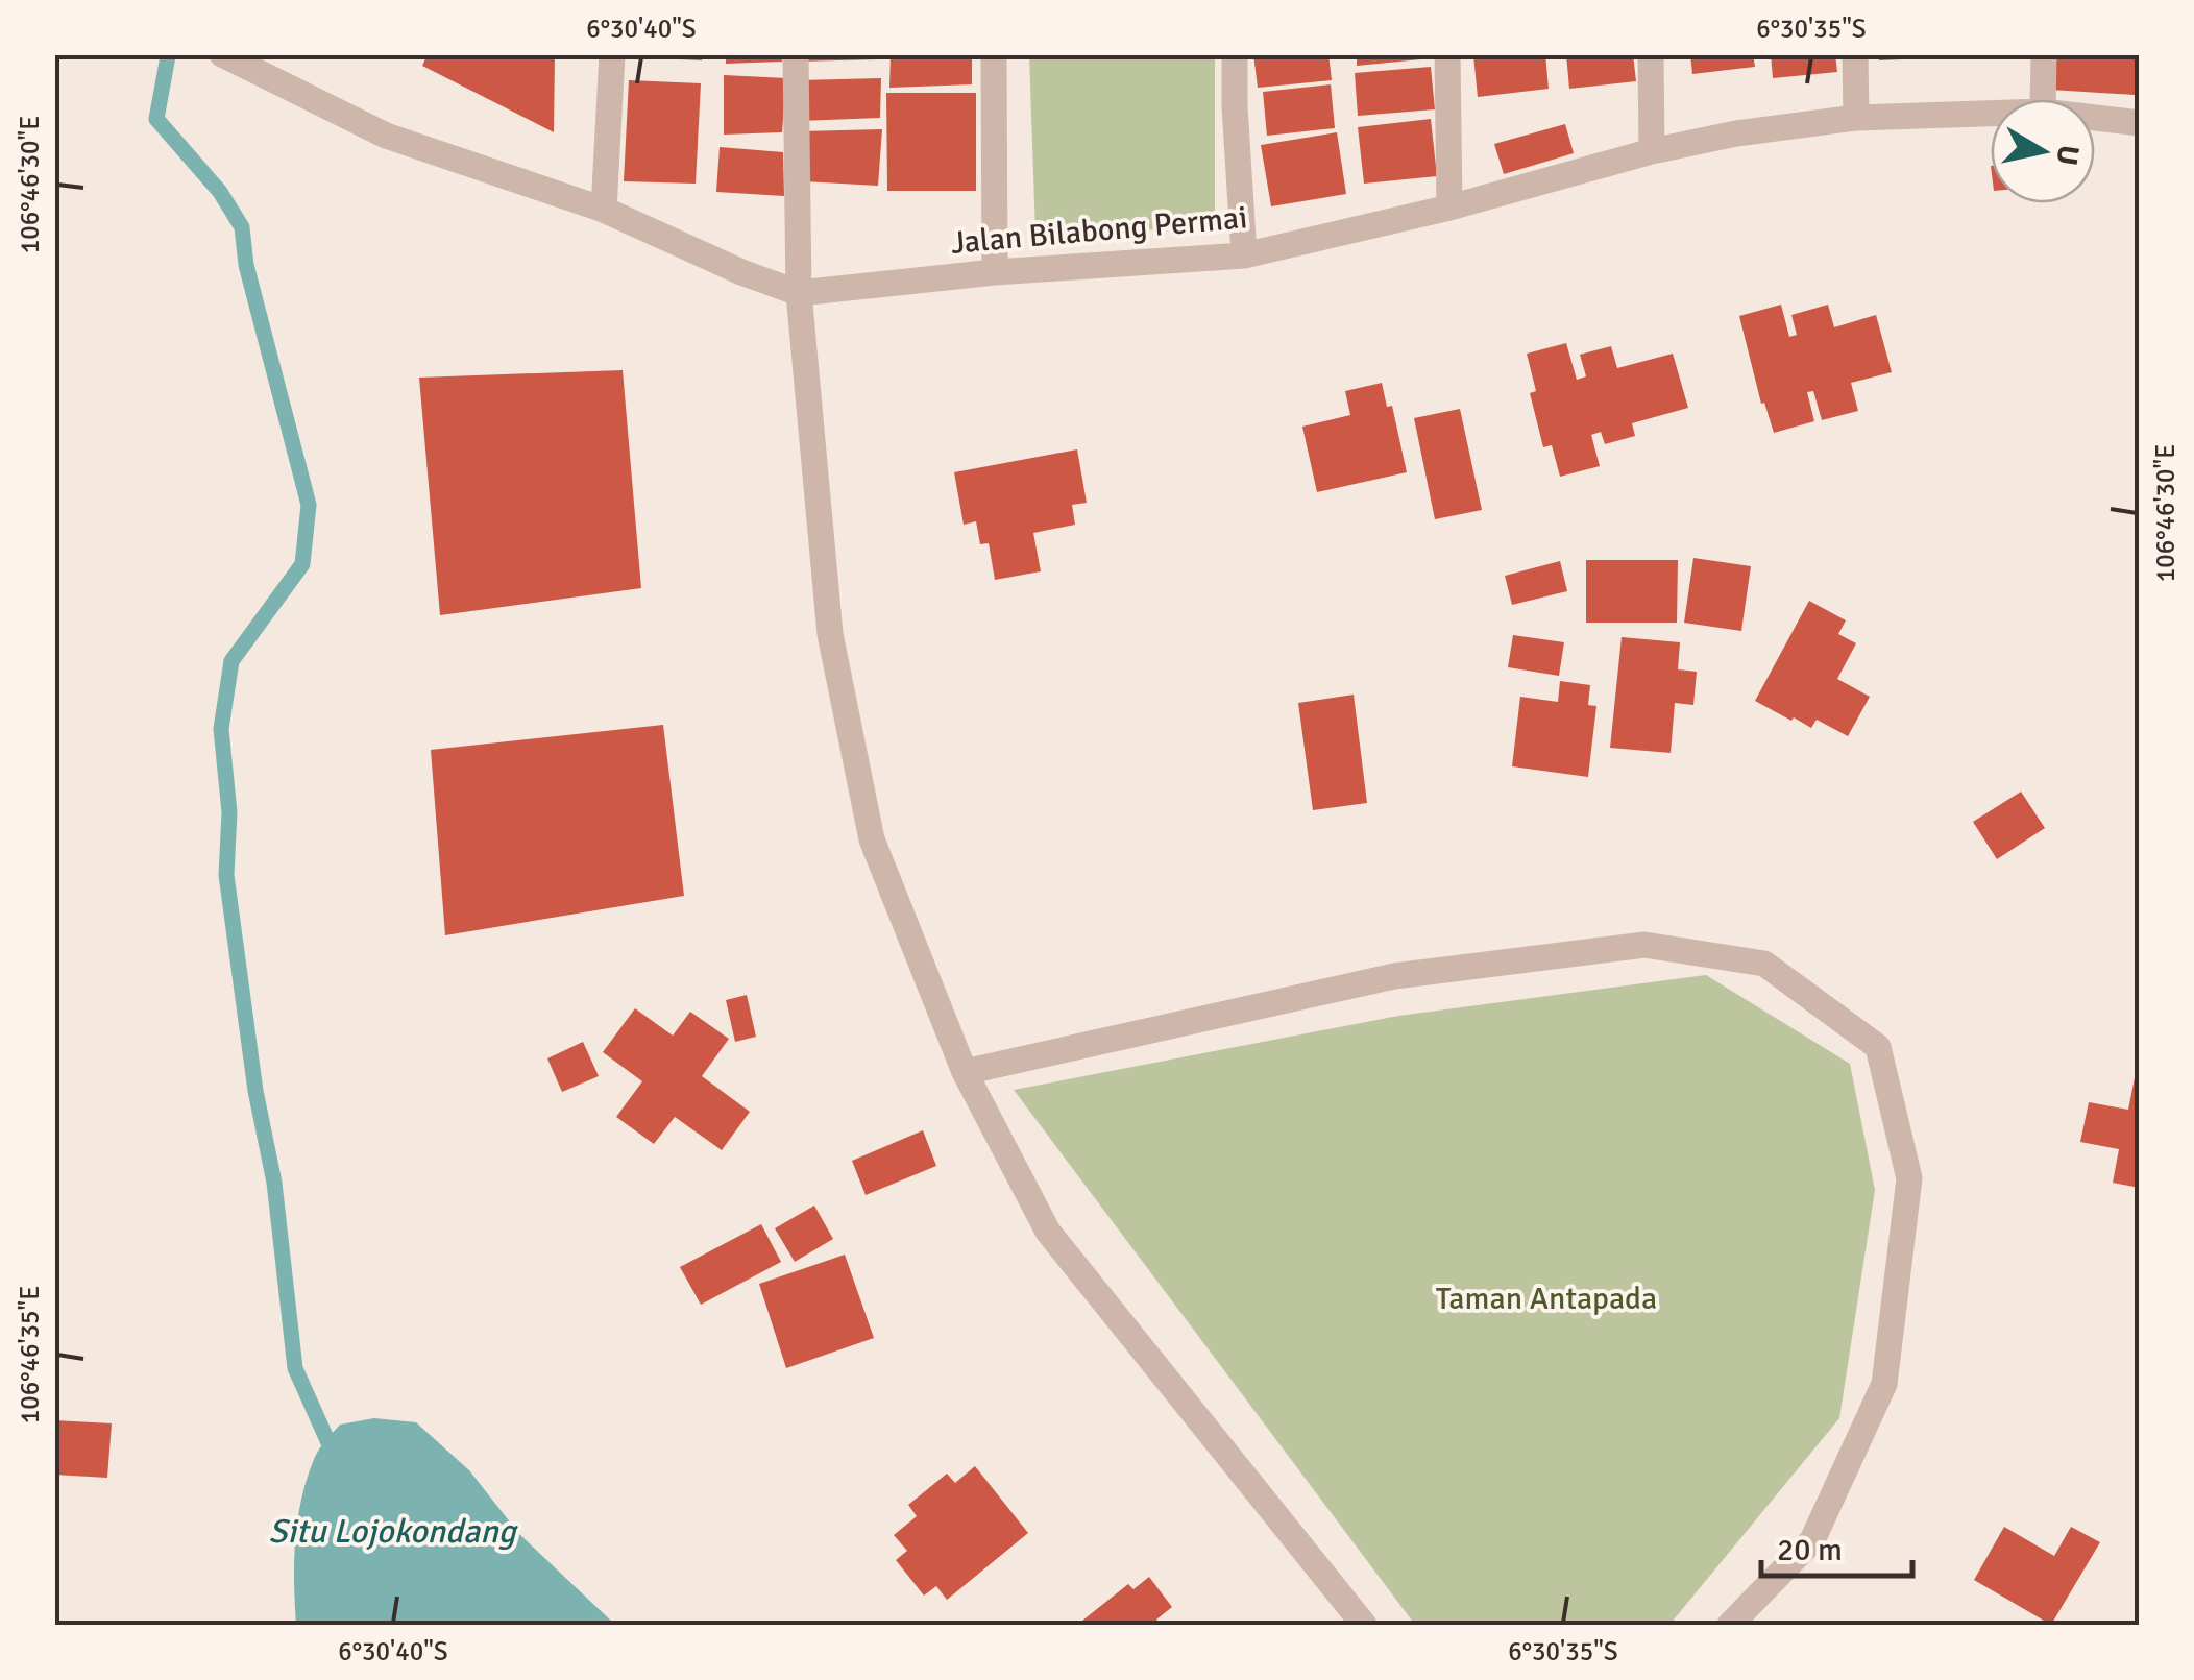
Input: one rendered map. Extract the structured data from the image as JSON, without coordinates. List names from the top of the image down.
{
  "streets": {
    "street": ["Jalan Bilabong Permai"]
  },
  "water": ["Situ Lojokondang"],
  "parks": ["Taman Antapada"],
  "scale_bar": "20 m",
  "north": "right",
  "coordinates": [
    "6°30'40\"S",
    "6°30'35\"S",
    "106°46'30\"E",
    "106°46'35\"E"
  ]
}
